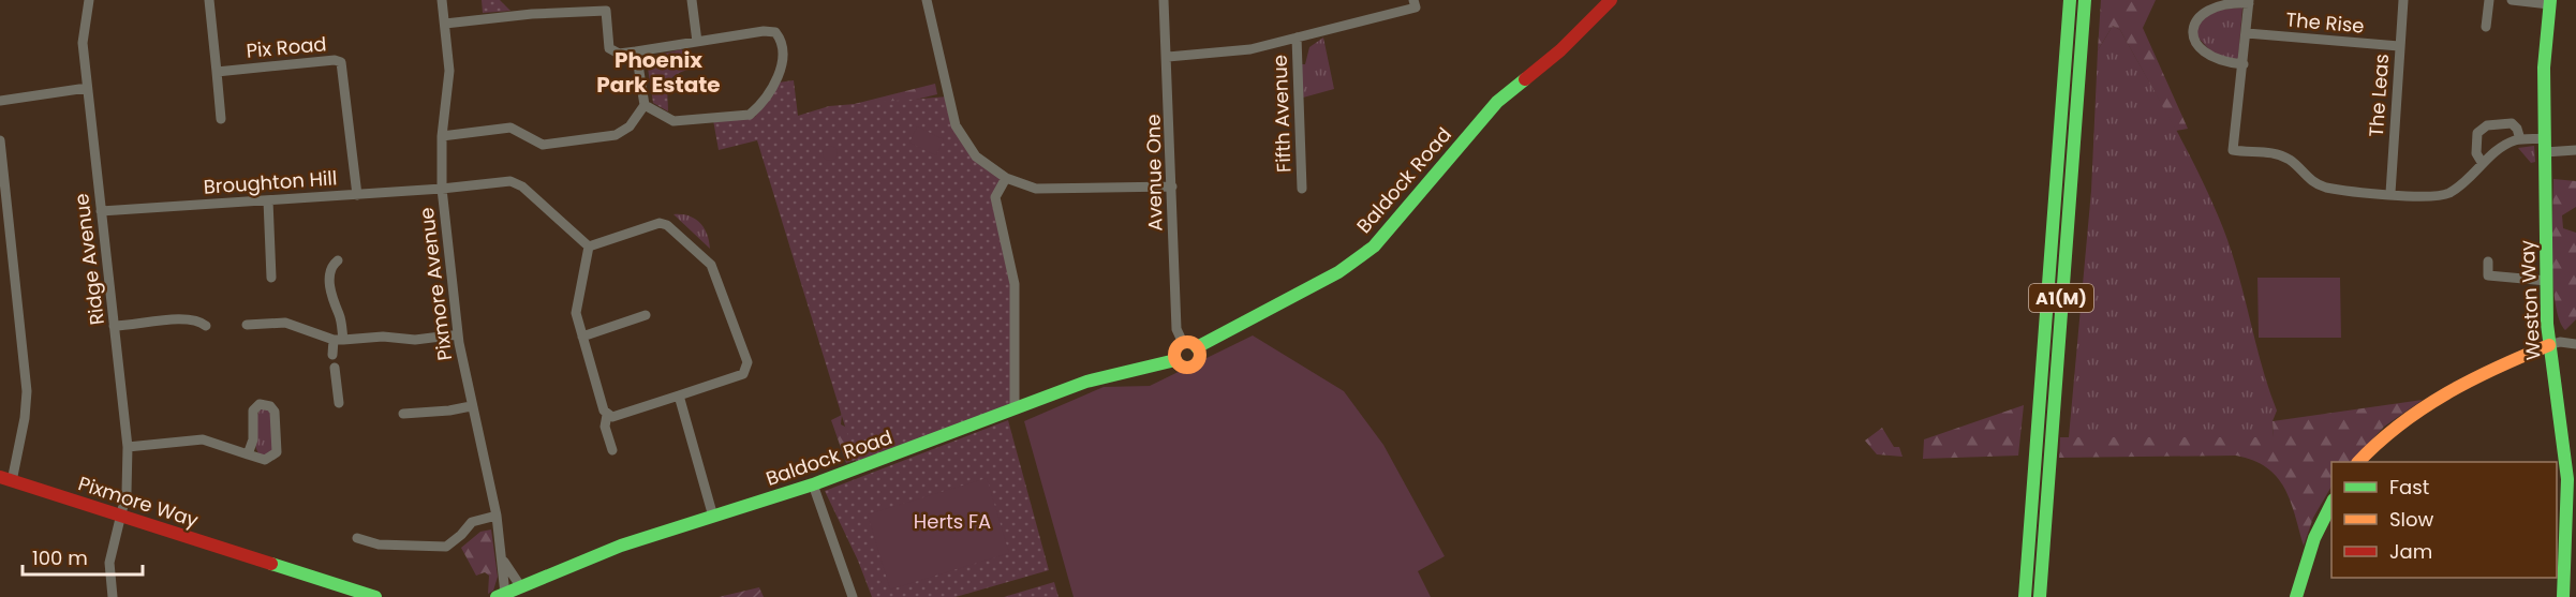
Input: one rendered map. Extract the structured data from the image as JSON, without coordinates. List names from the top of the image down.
{
  "streets": {
    "main road": [
      "Baldock Road",
      "A1(M)",
      "Weston Way",
      "Pixmore Way"
    ],
    "street": [
      "The Rise",
      "Pix Road",
      "The Leas",
      "Fifth Avenue",
      "Avenue One",
      "Broughton Hill",
      "Ridge Avenue",
      "Pixmore Avenue"
    ]
  },
  "crossings": [
    ["The Rise", "The Leas"],
    ["Pix Road", "Broughton Hill"],
    ["Avenue One", "Baldock Road"],
    ["Baldock Road", "Pixmore Avenue"],
    ["Broughton Hill", "Ridge Avenue"],
    ["Broughton Hill", "Pixmore Avenue"],
    ["Ridge Avenue", "Pixmore Way"]
  ],
  "districts": ["Phoenix Park Estate"],
  "parks": ["Herts FA"],
  "legend": ["Fast", "Slow", "Jam"],
  "scale_bar": "100 m"
}
